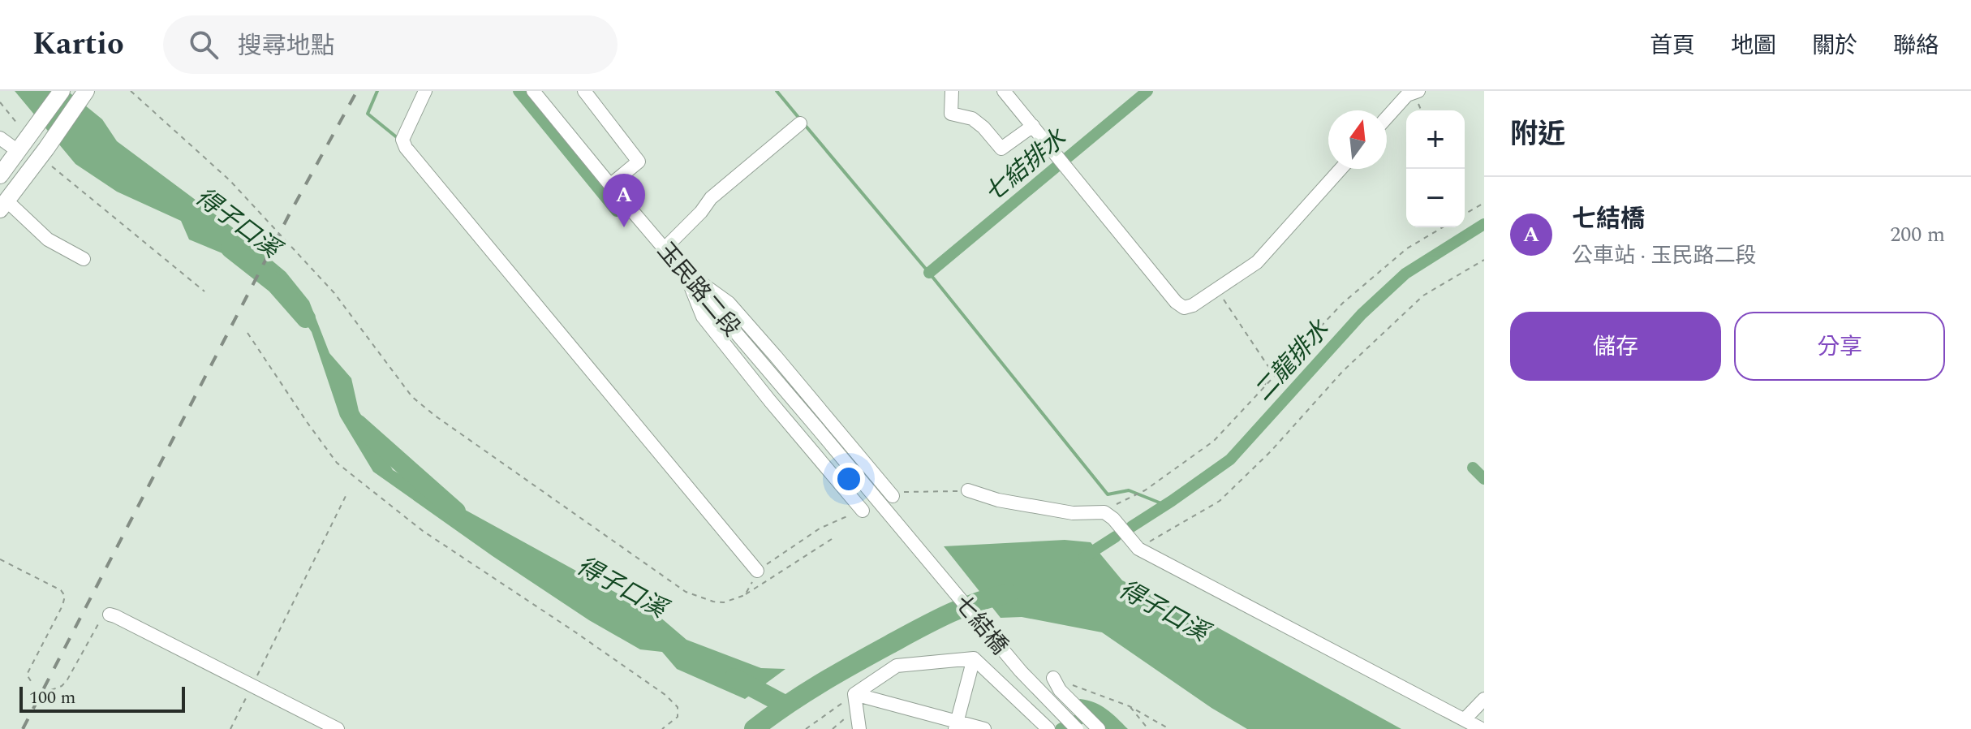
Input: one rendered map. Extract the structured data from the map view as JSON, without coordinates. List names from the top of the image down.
{
  "streets": {
    "street": ["玉民路二段", "七結橋"]
  },
  "crossings": [
    ["玉民路二段", "七結橋"]
  ],
  "water": ["七結排水", "得子口溪", "二龍排水"],
  "scale_bar": "100 m",
  "north": "top",
  "page": {
    "header": "Kartio",
    "search": "搜尋地點",
    "nav": [
      "首頁",
      "地圖",
      "關於",
      "聯絡"
    ],
    "heading": "附近",
    "map_buttons": ["+", "−"],
    "pins": "A",
    "list": [
      {
        "mark": "A",
        "name": "七結橋",
        "note": "公車站 · 玉民路二段",
        "value": "200 m"
      }
    ],
    "buttons": ["儲存", "分享"],
    "scale": "100 m"
  }
}
